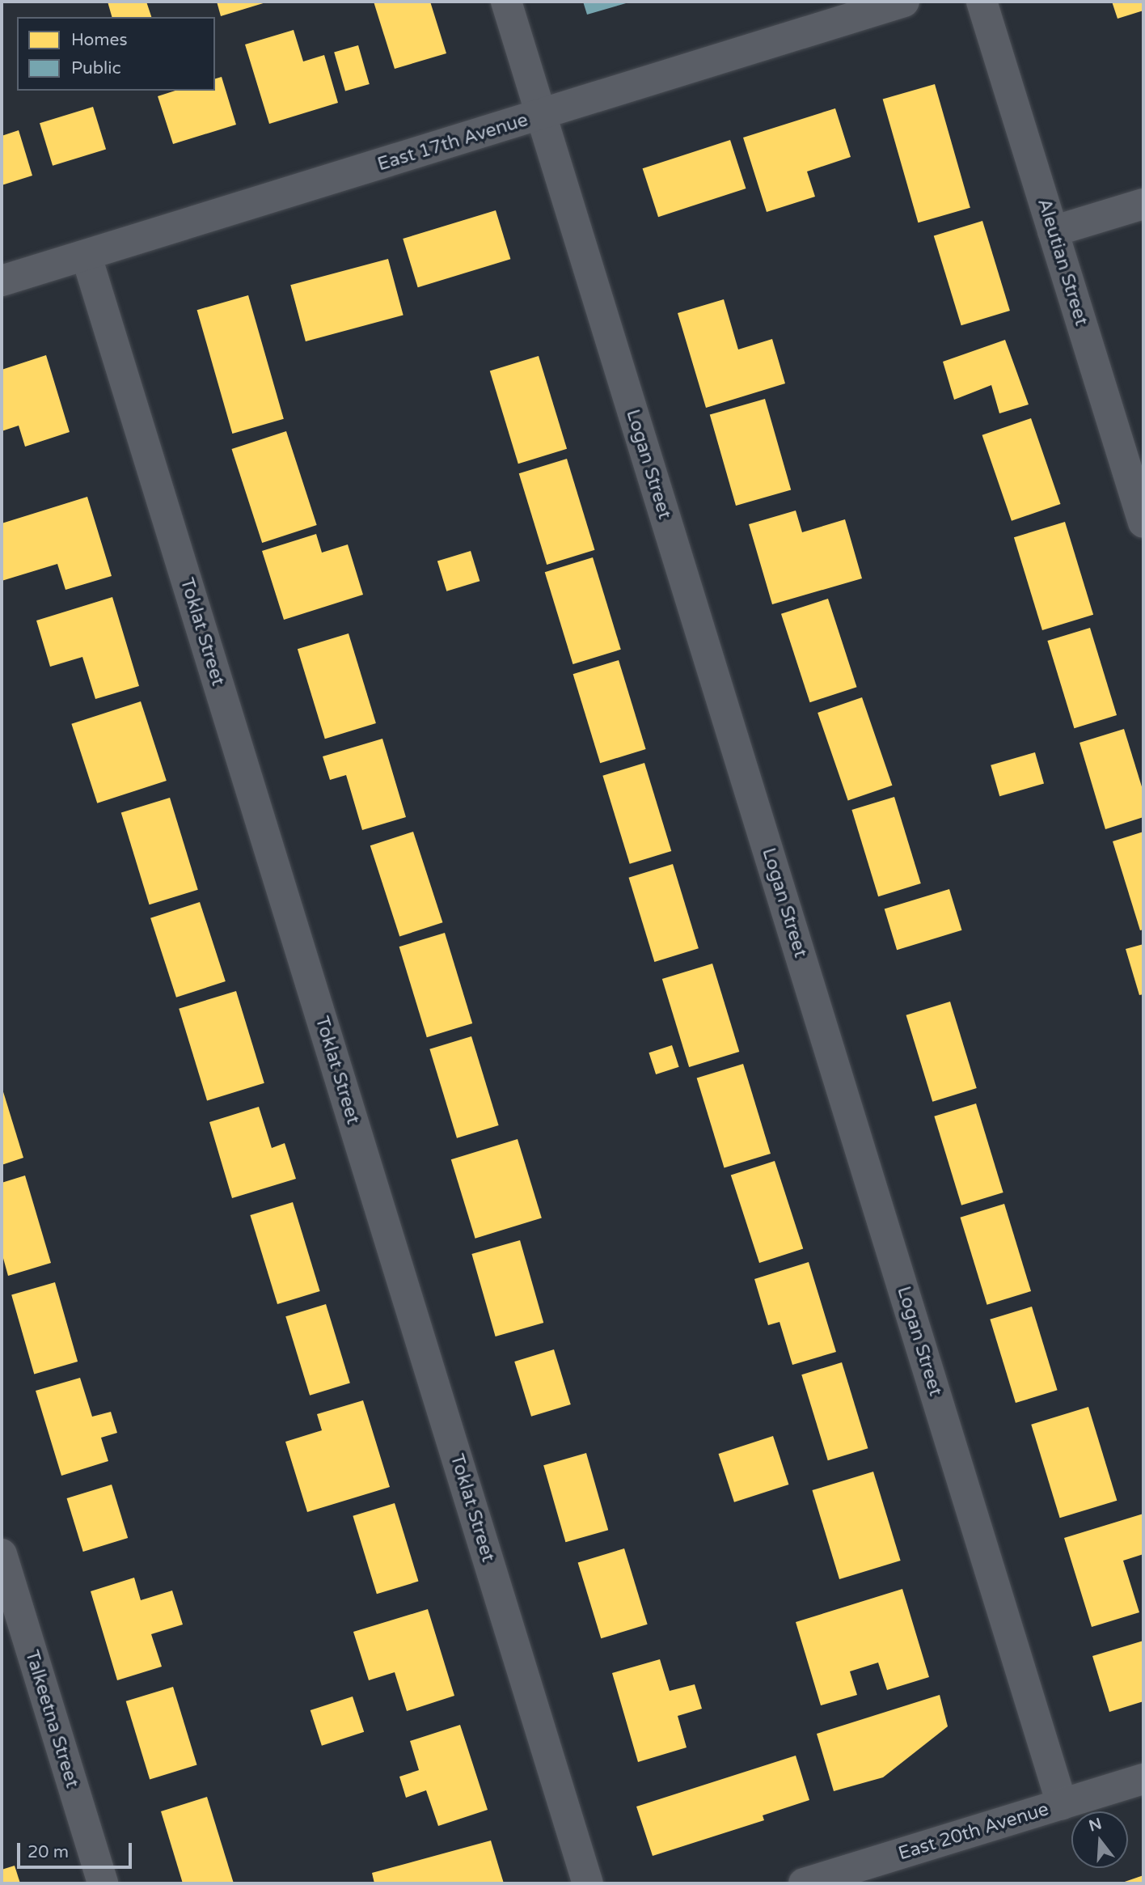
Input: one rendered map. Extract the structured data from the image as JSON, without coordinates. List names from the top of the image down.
{
  "streets": {
    "street": [
      "East 17th Avenue",
      "Aleutian Street",
      "Logan Street",
      "Toklat Street",
      "Talkeetna Street",
      "East 20th Avenue"
    ]
  },
  "crossings": [
    ["East 17th Avenue", "Logan Street"],
    ["East 17th Avenue", "Toklat Street"],
    ["Logan Street", "East 20th Avenue"]
  ],
  "legend": ["Homes", "Public"],
  "scale_bar": "20 m",
  "north": "top"
}
